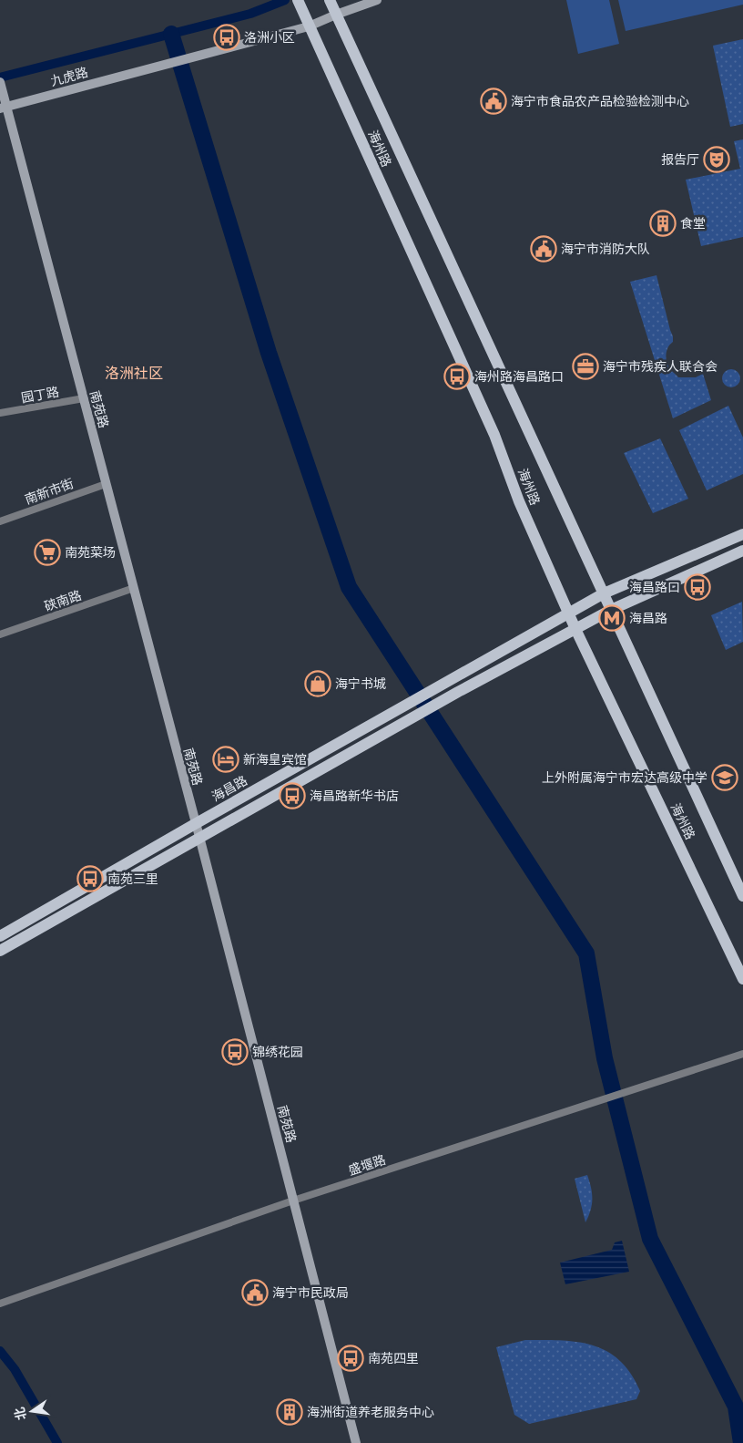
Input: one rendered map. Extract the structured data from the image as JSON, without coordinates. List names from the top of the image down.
{
  "streets": {
    "main road": ["海州路", "海昌路"],
    "street": [
      "九虎路",
      "园丁路",
      "南苑路",
      "南新市街",
      "硖南路",
      "盛堰路"
    ]
  },
  "crossings": [
    ["九虎路", "海州路"],
    ["九虎路", "南苑路"],
    ["海州路", "海昌路"],
    ["园丁路", "南苑路"],
    ["南苑路", "南新市街"],
    ["南苑路", "硖南路"],
    ["南苑路", "海昌路"],
    ["南苑路", "盛堰路"]
  ],
  "districts": ["洛洲社区"],
  "places": {
    "bus stop": [
      "洛洲小区",
      "海州路海昌路口",
      "海昌路口",
      "海昌路新华书店",
      "南苑三里",
      "锦绣花园",
      "南苑四里"
    ],
    "public building": ["海宁市食品农产品检验检测中心", "海宁市消防大队", "海宁市民政局"],
    "theatre": ["报告厅"],
    "building": ["食堂", "海洲街道养老服务中心"],
    "office": ["海宁市残疾人联合会"],
    "supermarket": ["南苑菜场"],
    "metro station": ["海昌路"],
    "shop": ["海宁书城"],
    "hotel": ["新海皇宾馆"],
    "school or university": ["上外附属海宁市宏达高级中学"]
  },
  "north": "left"
}
